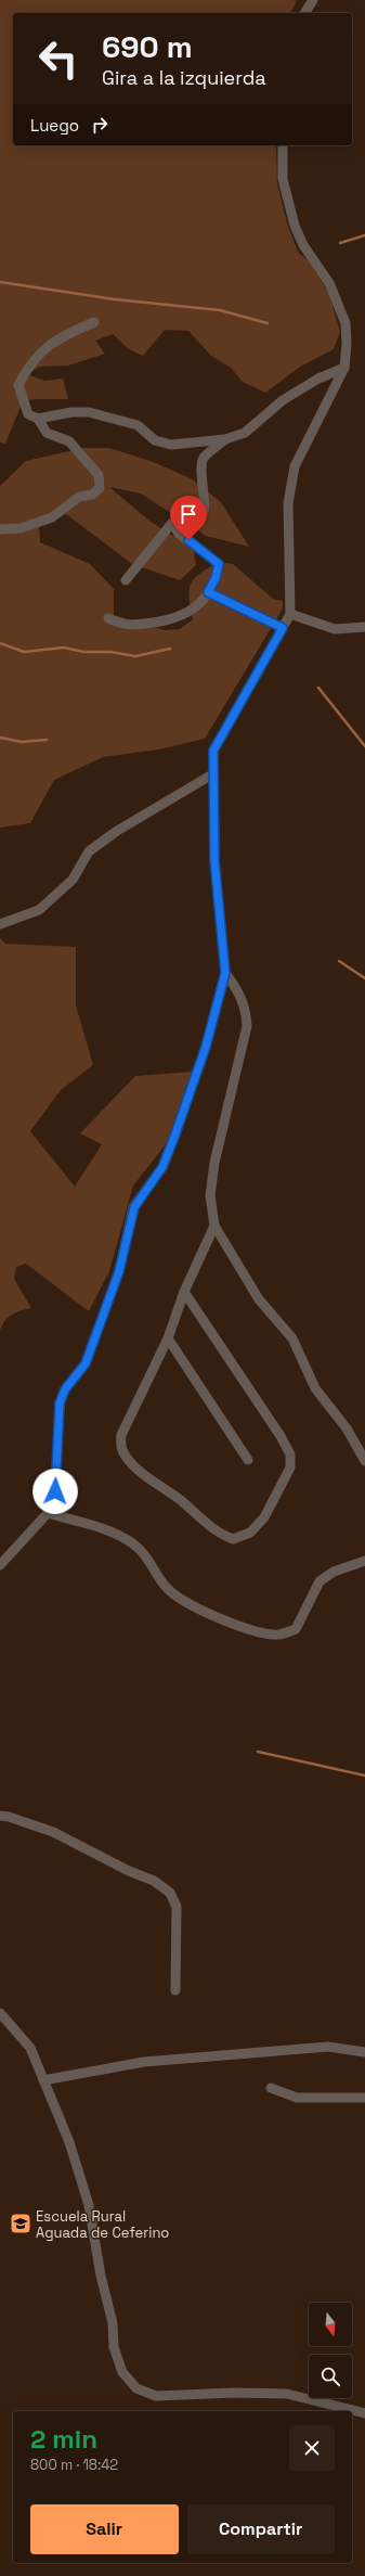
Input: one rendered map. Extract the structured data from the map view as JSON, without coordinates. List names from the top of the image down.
{
  "places": {
    "school or university": ["Escuela Rural Aguada de Ceferino"]
  },
  "north": "bottom",
  "page": {
    "turn": ["690 m", "Gira a la izquierda"],
    "then": "Luego",
    "heading": ["2 min", "800 m · 18:42"],
    "buttons": ["Salir", "Compartir"]
  }
}
